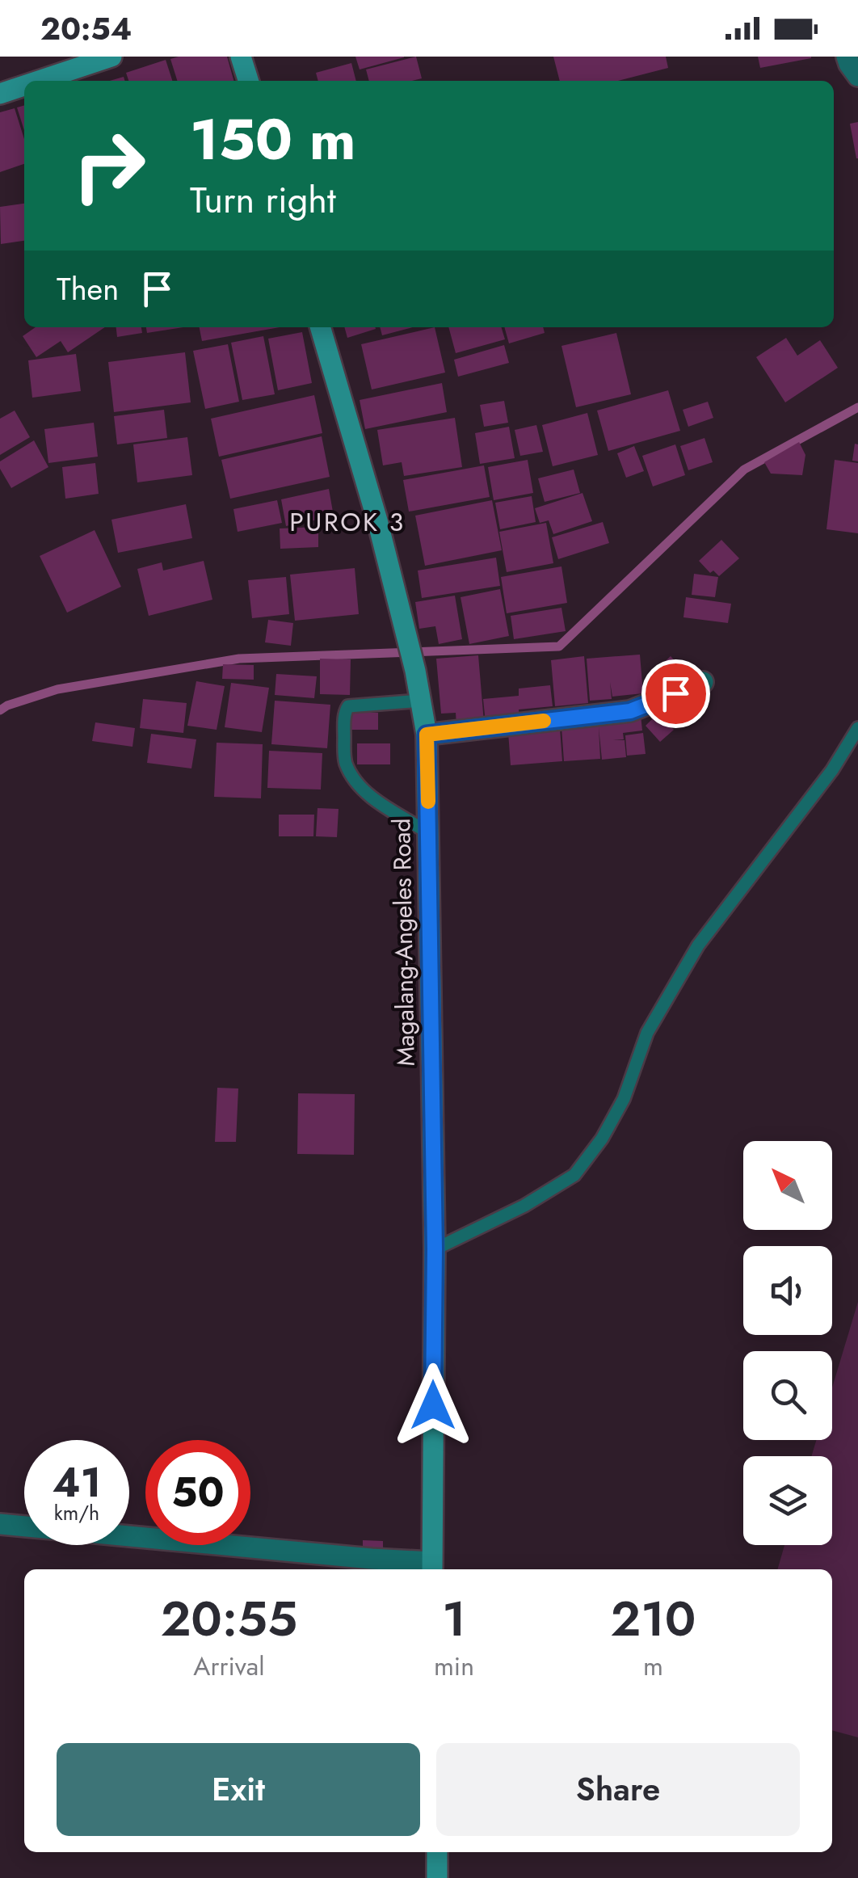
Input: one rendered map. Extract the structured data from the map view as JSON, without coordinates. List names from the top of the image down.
{
  "streets": {
    "main road": ["Magalang-Angeles Road"]
  },
  "districts": ["PUROK 3"],
  "north": "top left",
  "page": {
    "status": "20:54",
    "turn": ["150 m", "Turn right"],
    "then": "Then",
    "speed": "41 km/h",
    "limit": "50",
    "eta": [
      "20:55",
      "Arrival",
      "1",
      "min",
      "210",
      "m"
    ],
    "buttons": ["Exit", "Share"]
  }
}
